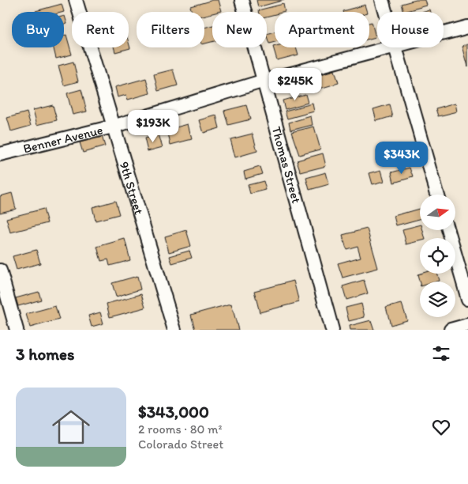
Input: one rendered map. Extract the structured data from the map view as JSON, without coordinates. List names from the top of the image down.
{
  "streets": {
    "street": ["Benner Avenue", "Thomas Street", "9th Street"]
  },
  "crossings": [
    ["Benner Avenue", "Thomas Street"],
    ["Benner Avenue", "9th Street"]
  ],
  "north": "right",
  "page": {
    "chip": [
      "Buy",
      "Rent",
      "Filters",
      "New",
      "Apartment",
      "House"
    ],
    "price": ["$245K", "$193K", "$343K"],
    "heading": "3 homes",
    "list": [
      {
        "name": "$343,000",
        "note": "2 rooms · 80 m² · Colorado Street"
      }
    ]
  }
}
